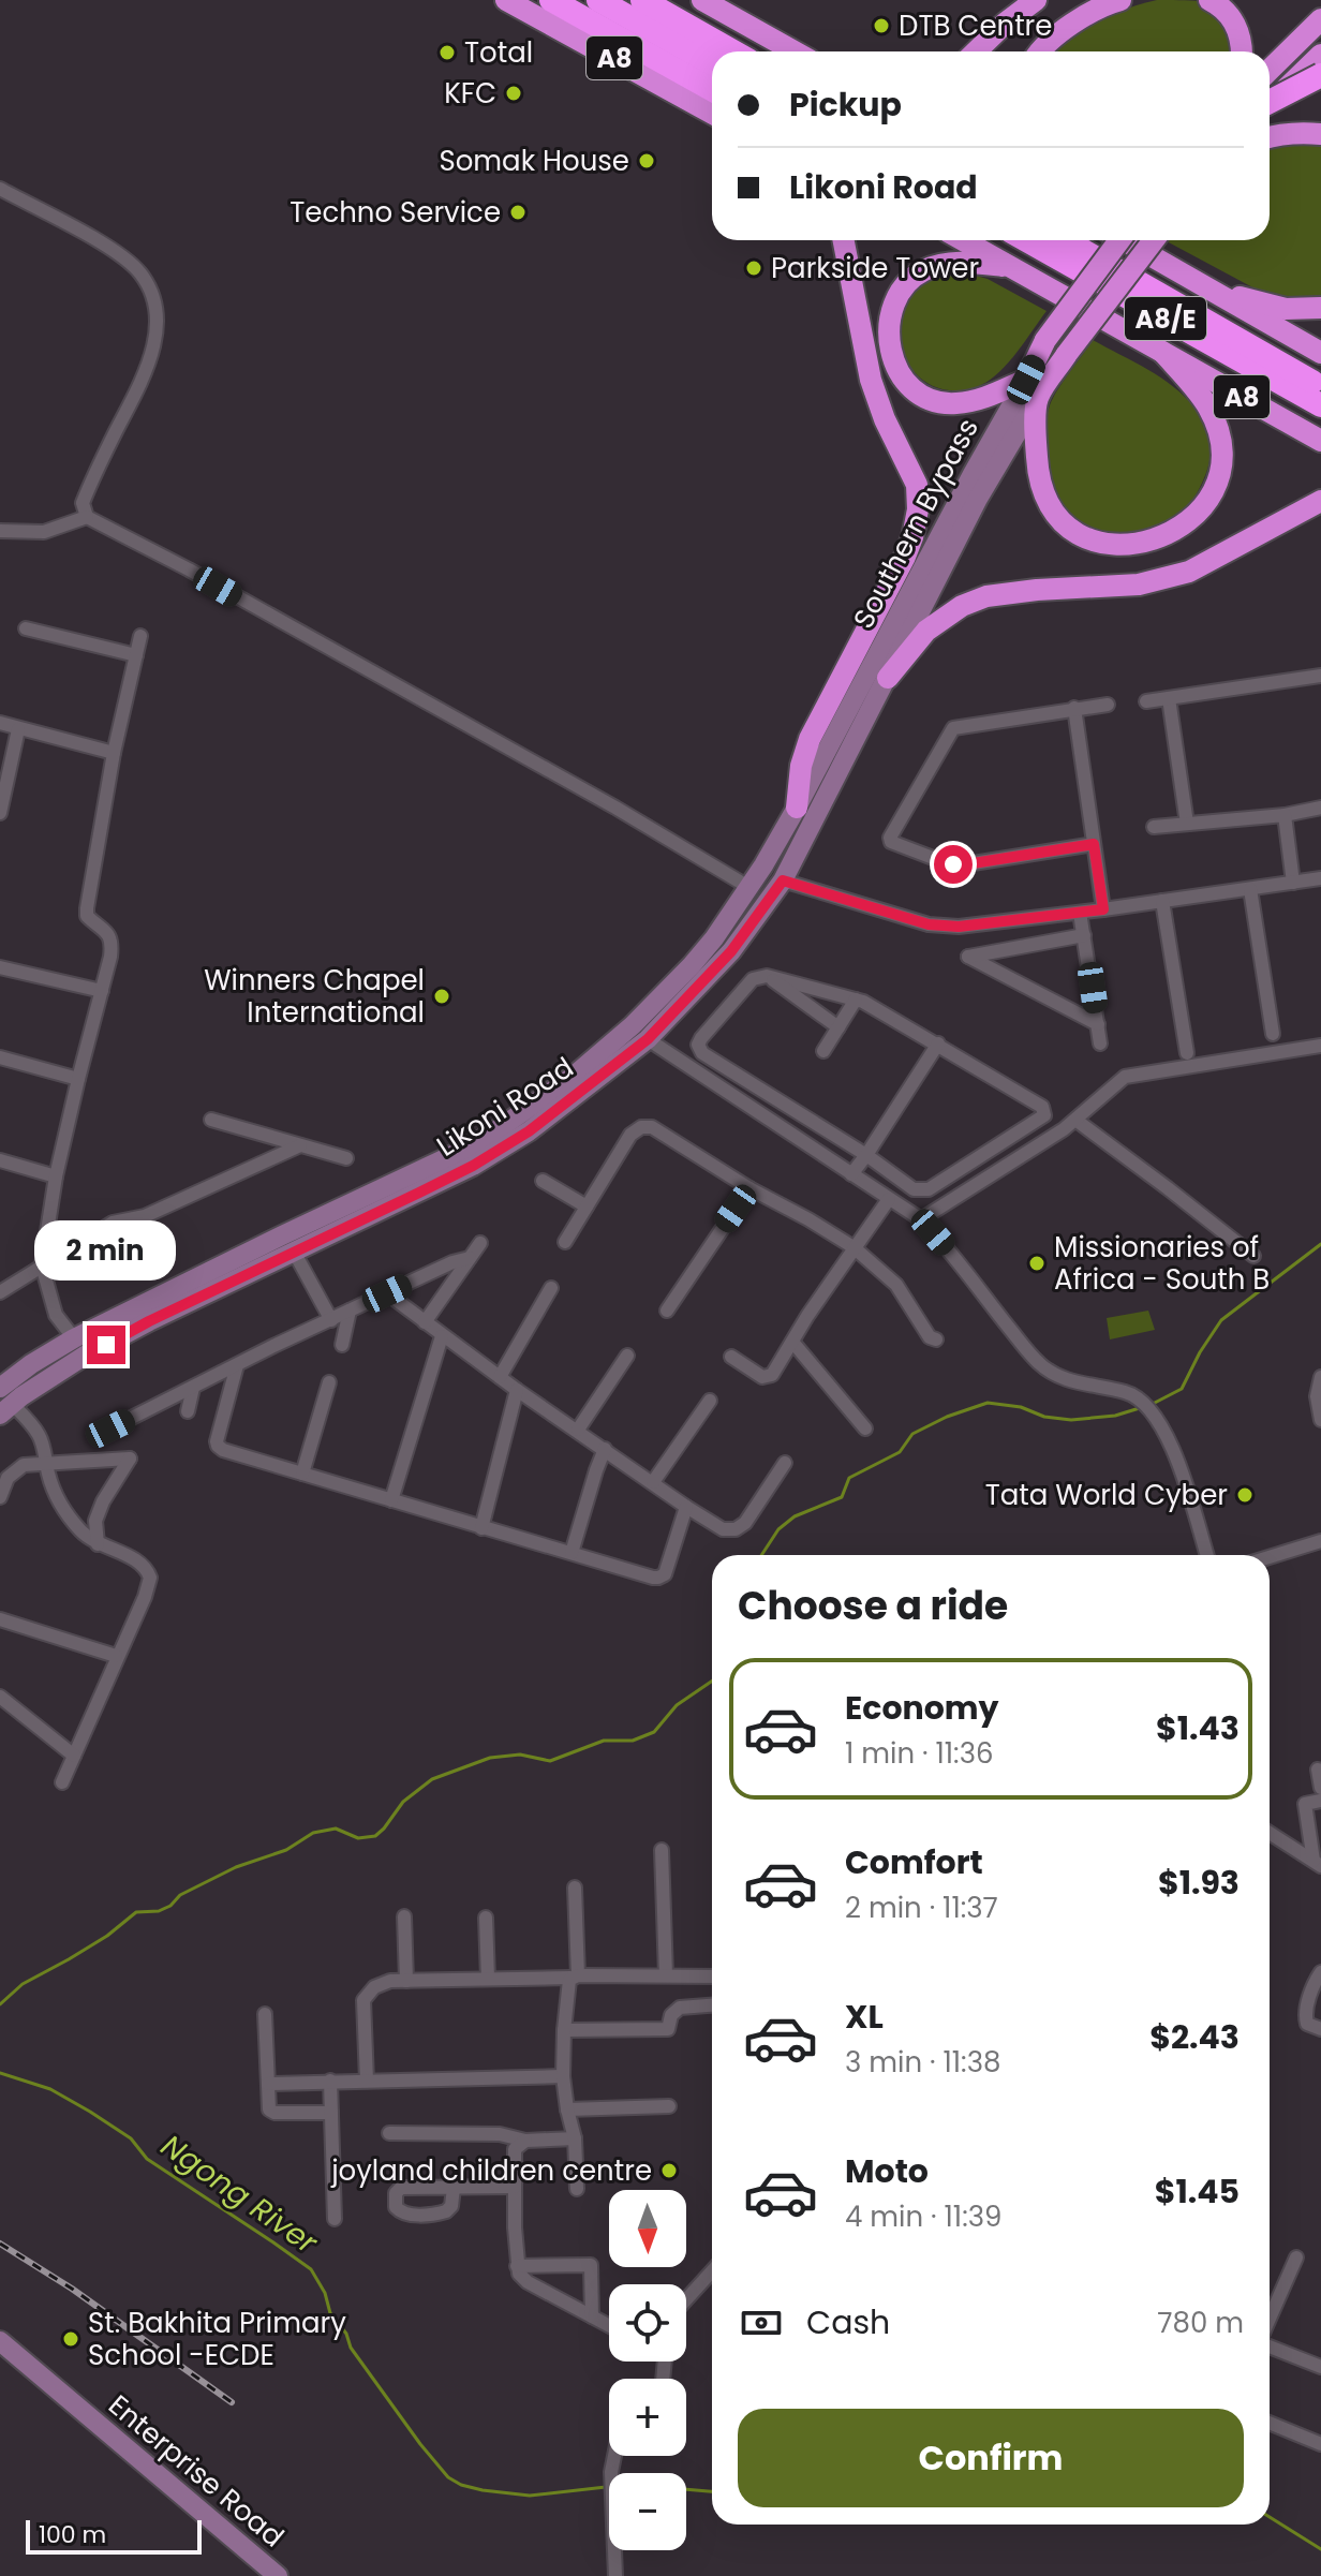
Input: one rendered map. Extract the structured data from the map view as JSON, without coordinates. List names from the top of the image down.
{
  "streets": {
    "highway": ["A8", "A8/E", "Southern Bypass"],
    "main road": ["Likoni Road", "Enterprise Road"]
  },
  "crossings": [
    ["Southern Bypass", "Likoni Road"]
  ],
  "water": ["Ngong River"],
  "places": [
    "DTB Centre",
    "Total",
    "KFC",
    "Somak House",
    "Techno Service",
    "Parkside Tower",
    "Winners Chapel International",
    "Missionaries of Africa - South B",
    "Tata World Cyber",
    "joyland children centre",
    "St. Bakhita Primary School -ECDE"
  ],
  "scale_bar": "100 m",
  "north": "bottom",
  "page": {
    "banner": ["Pickup", "Likoni Road"],
    "bubble": "2 min",
    "heading": "Choose a ride",
    "list": [
      {
        "name": "Economy",
        "note": "1 min · 11:36",
        "value": "$1.43"
      },
      {
        "name": "Comfort",
        "note": "2 min · 11:37",
        "value": "$1.93"
      },
      {
        "name": "XL",
        "note": "3 min · 11:38",
        "value": "$2.43"
      },
      {
        "name": "Moto",
        "note": "4 min · 11:39",
        "value": "$1.45"
      }
    ],
    "map_buttons": ["+", "−"],
    "pay": ["Cash", "780 m"],
    "buttons": "Confirm",
    "scale": "100 m"
  }
}
